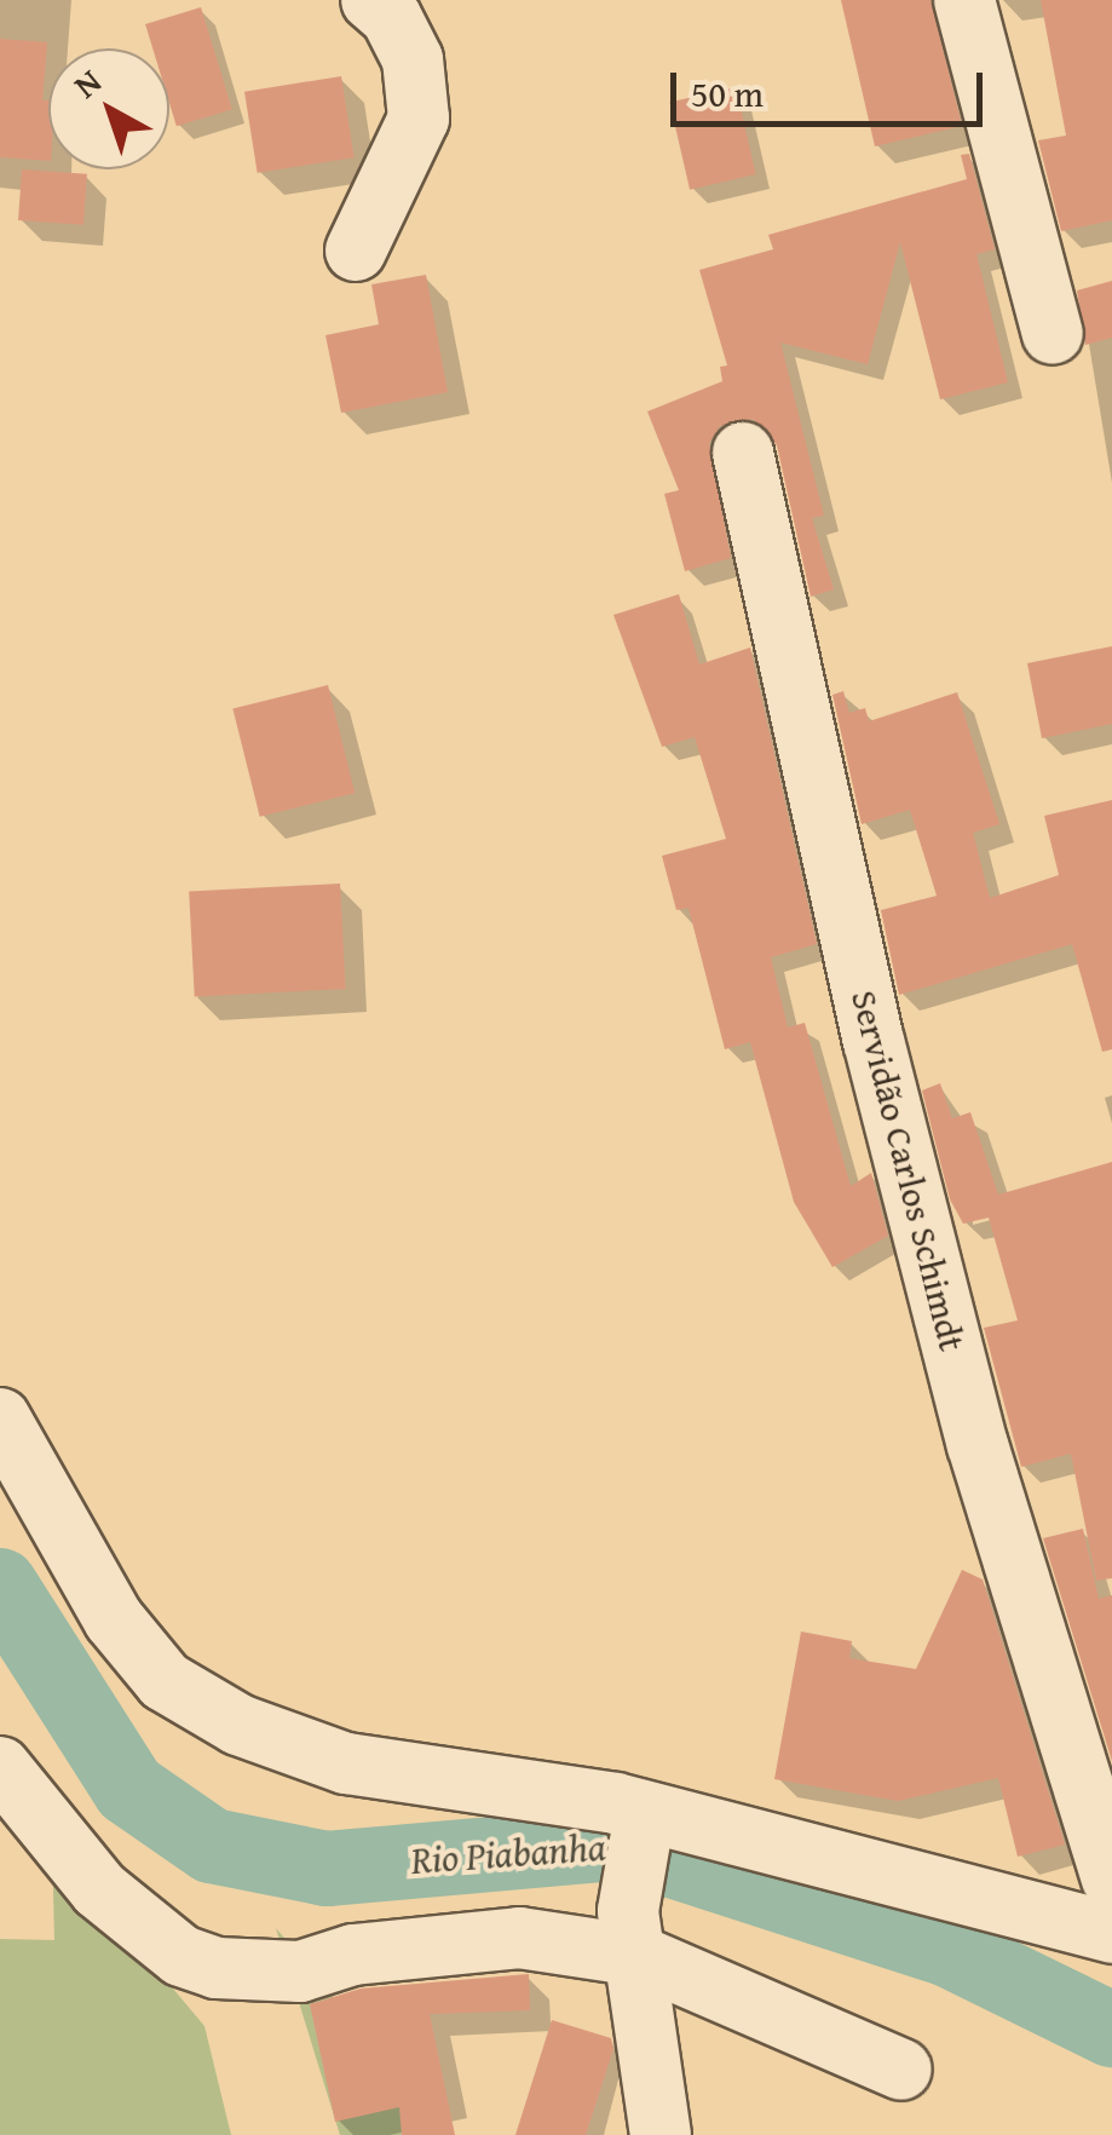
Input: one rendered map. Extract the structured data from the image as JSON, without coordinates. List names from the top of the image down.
{
  "streets": {
    "street": ["Servidão Carlos Schimdt"]
  },
  "water": ["Rio Piabanha"],
  "scale_bar": "50 m",
  "north": "top left"
}
